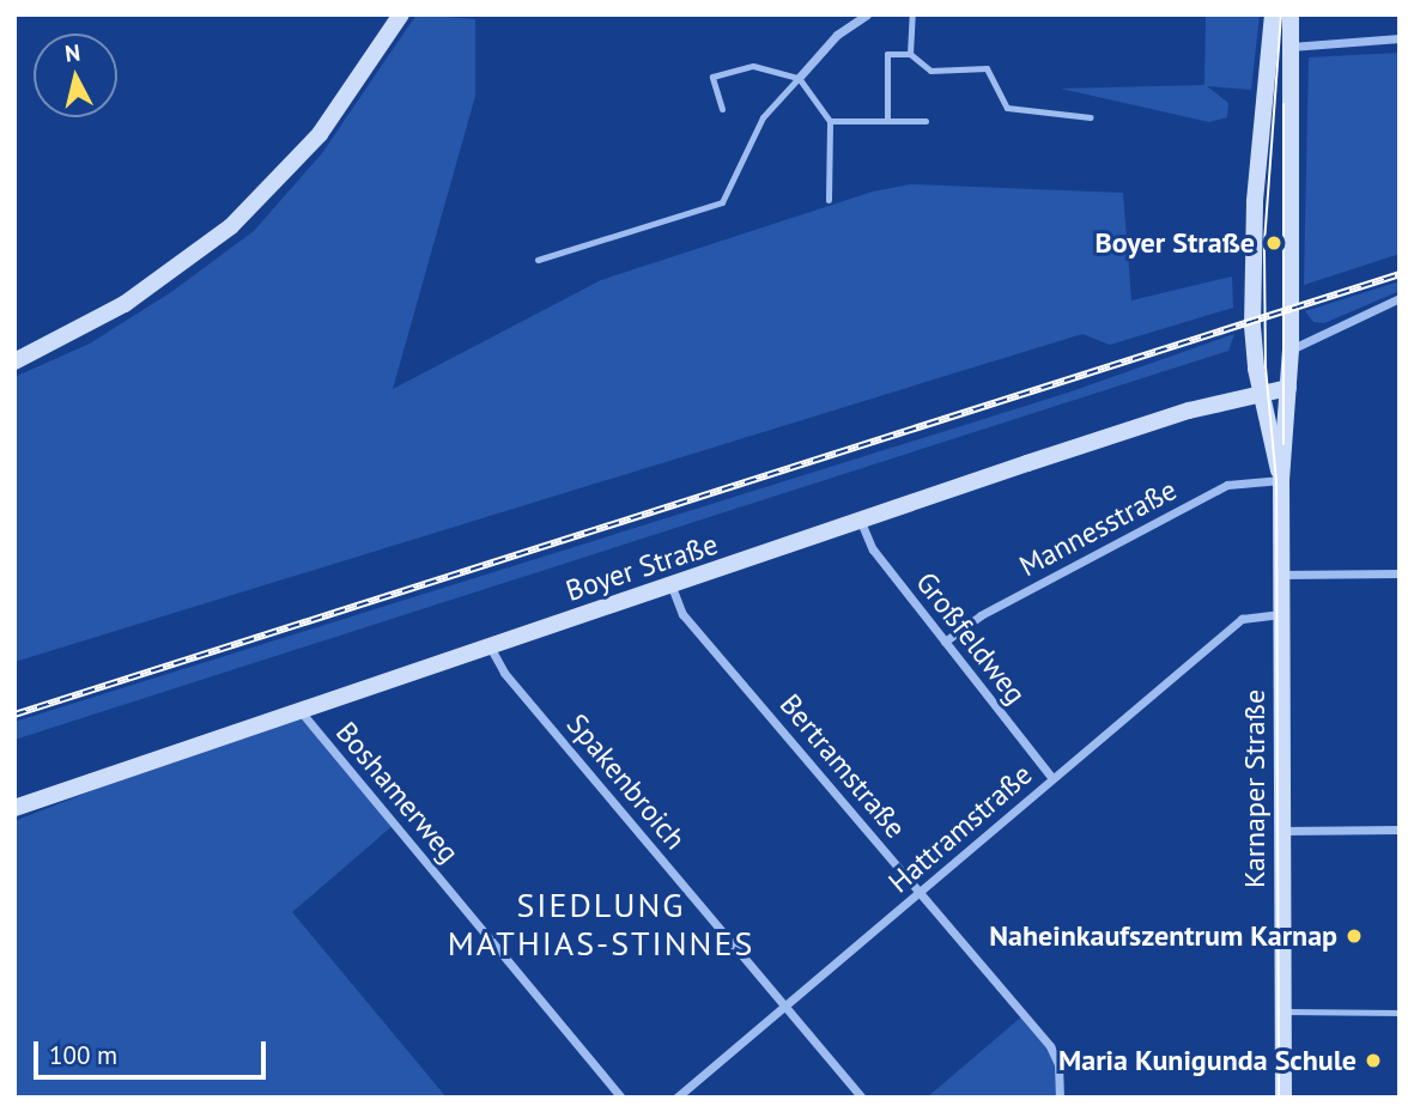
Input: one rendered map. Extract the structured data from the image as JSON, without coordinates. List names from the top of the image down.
{
  "streets": {
    "street": [
      "Mannesstraße",
      "Boyer Straße",
      "Großfeldweg",
      "Bertramstraße",
      "Spakenbroich",
      "Karnaper Straße",
      "Boshamerweg",
      "Hattramstraße"
    ]
  },
  "crossings": [
    ["Mannesstraße", "Großfeldweg"],
    ["Mannesstraße", "Karnaper Straße"],
    ["Boyer Straße", "Großfeldweg"],
    ["Boyer Straße", "Bertramstraße"],
    ["Boyer Straße", "Spakenbroich"],
    ["Boyer Straße", "Karnaper Straße"],
    ["Boyer Straße", "Boshamerweg"],
    ["Großfeldweg", "Hattramstraße"],
    ["Bertramstraße", "Hattramstraße"],
    ["Spakenbroich", "Hattramstraße"],
    ["Karnaper Straße", "Hattramstraße"]
  ],
  "districts": ["SIEDLUNG MATHIAS-STINNES"],
  "places": ["Boyer Straße", "Naheinkaufszentrum Karnap", "Maria Kunigunda Schule"],
  "scale_bar": "100 m",
  "north": "top"
}
